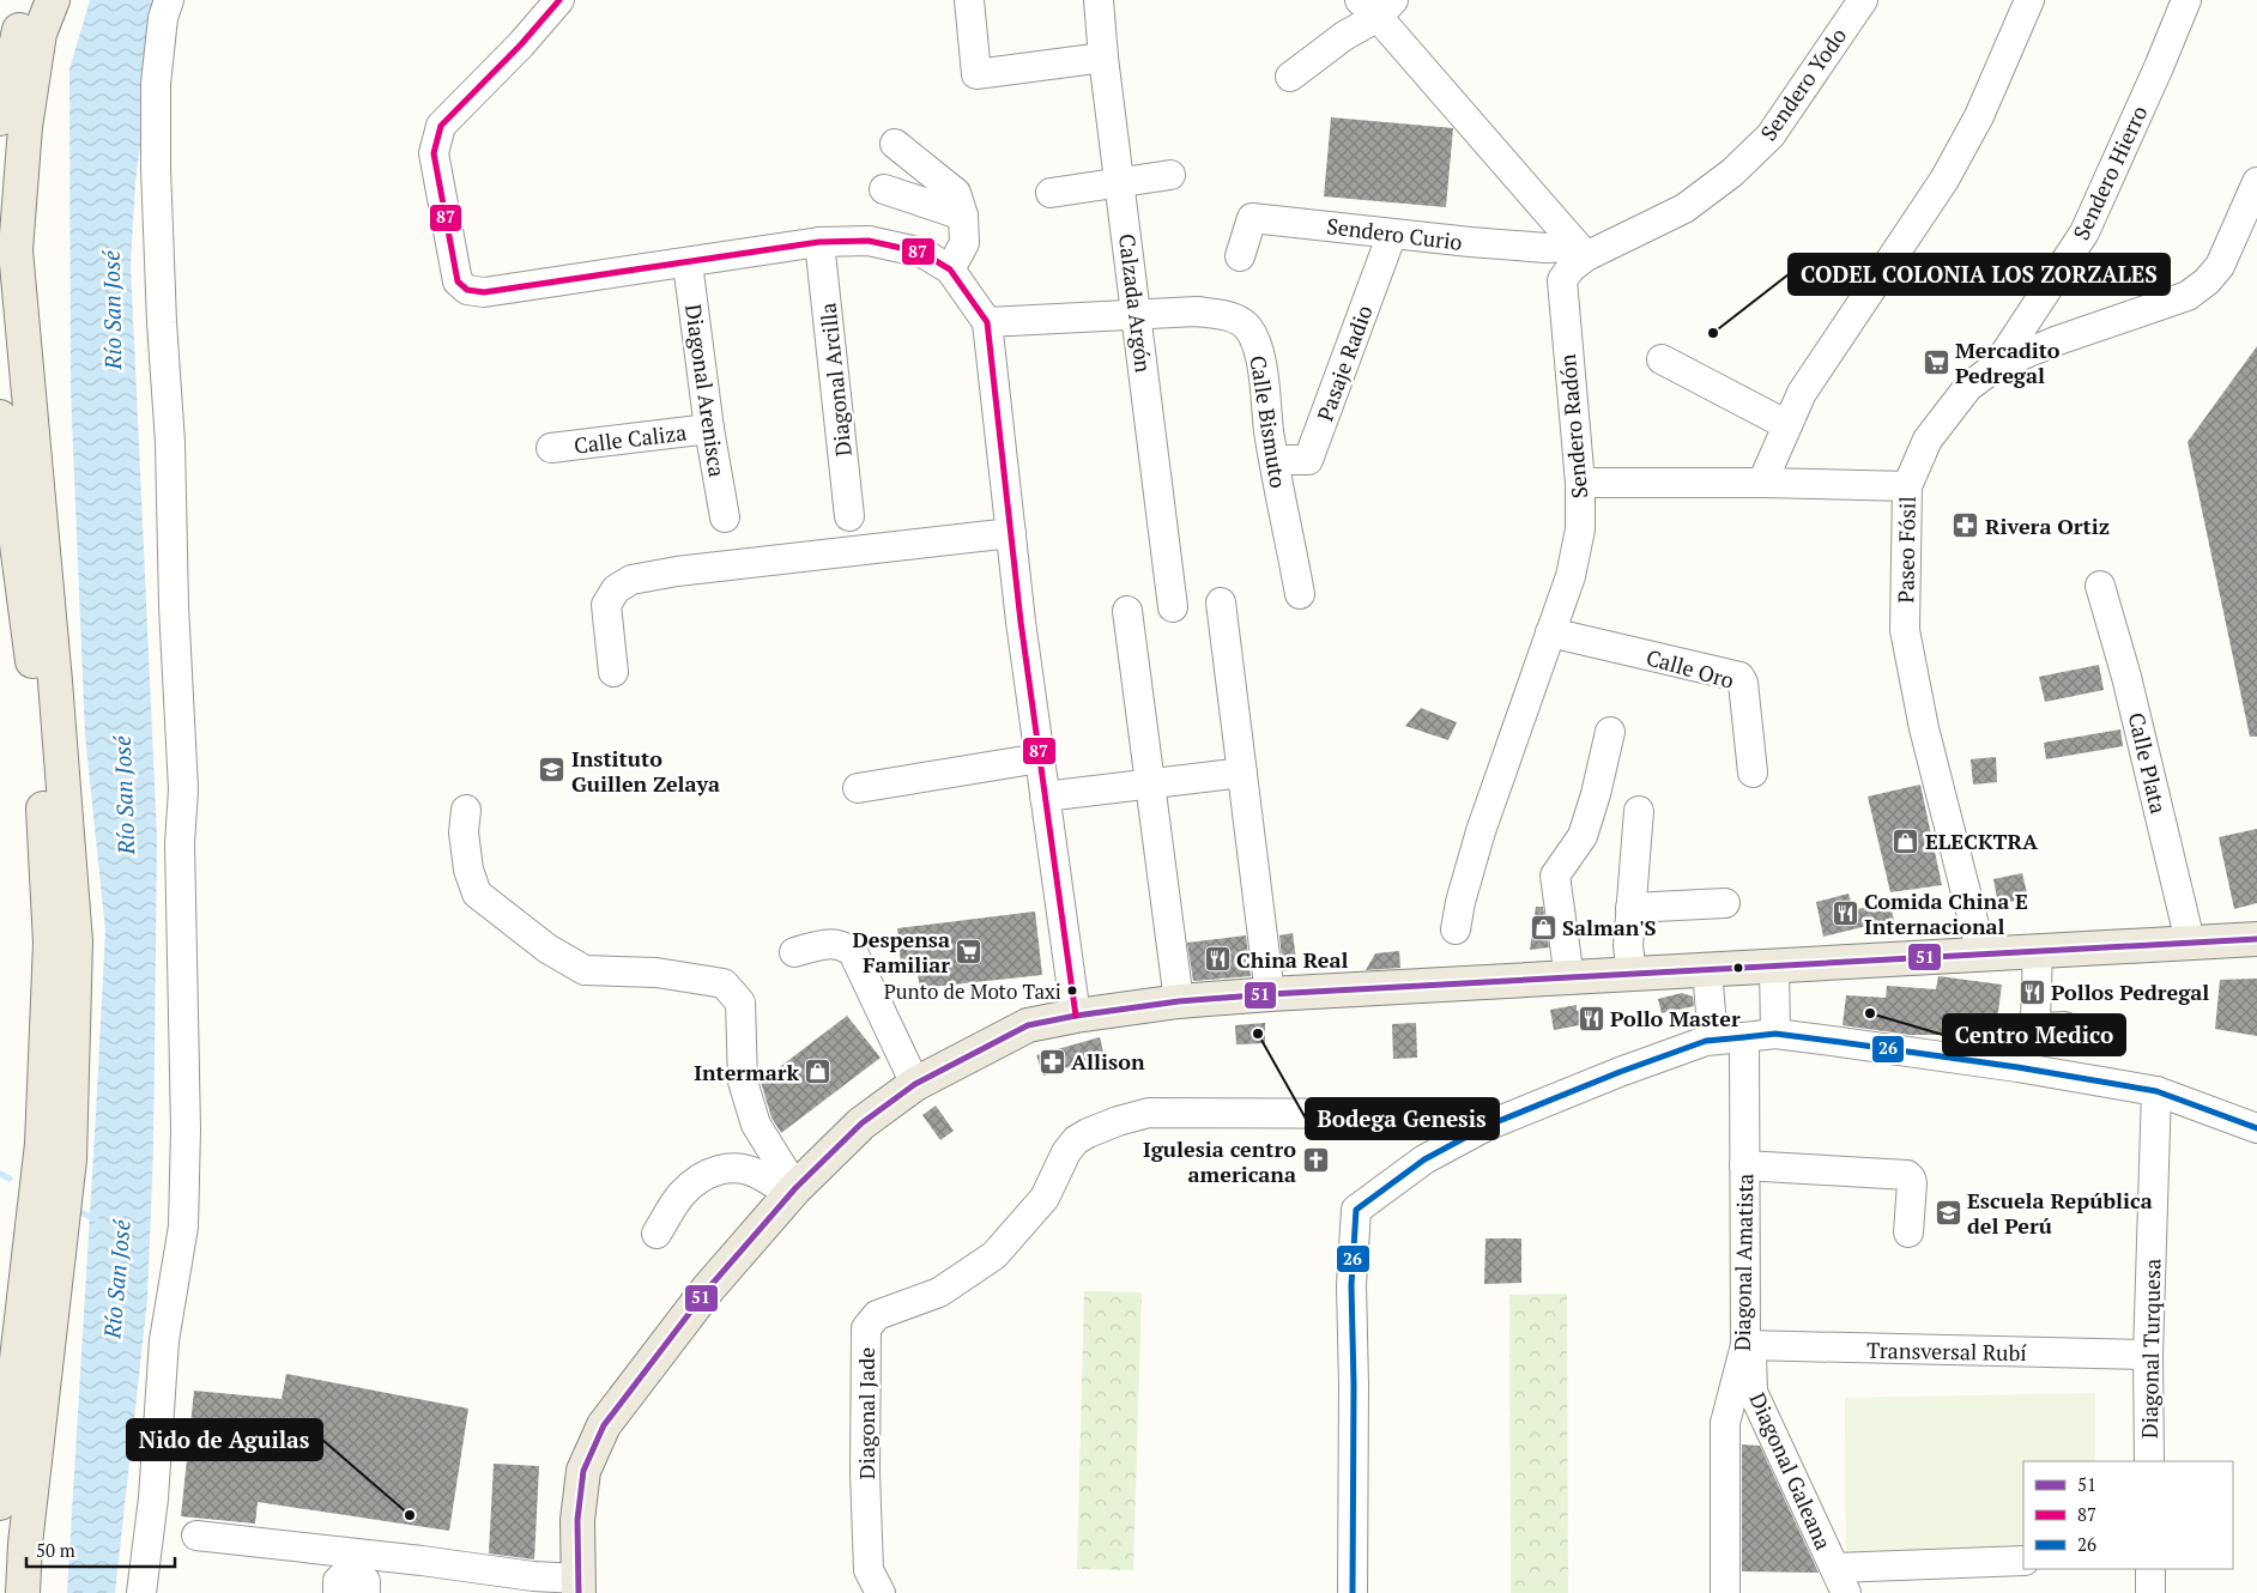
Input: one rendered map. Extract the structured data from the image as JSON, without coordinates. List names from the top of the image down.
{
  "streets": {
    "street": [
      "Sendero Yodo",
      "Sendero Hierro",
      "Sendero Curio",
      "Calzada Argón",
      "Pasaje Radio",
      "Diagonal Arcilla",
      "Diagonal Arenisca",
      "Calle Bismuto",
      "Sendero Radón",
      "Calle Caliza",
      "Paseo Fósil",
      "Calle Oro",
      "Calle Plata",
      "Diagonal Amatista",
      "Diagonal Turquesa",
      "Transversal Rubí",
      "Diagonal Jade",
      "Diagonal Galeana"
    ]
  },
  "crossings": [
    ["Sendero Yodo", "Sendero Curio"],
    ["Sendero Yodo", "Sendero Radón"],
    ["Sendero Hierro", "Paseo Fósil"],
    ["Sendero Curio", "Pasaje Radio"],
    ["Sendero Curio", "Sendero Radón"],
    ["Calzada Argón", "Calle Bismuto"],
    ["Pasaje Radio", "Calle Bismuto"],
    ["Diagonal Arenisca", "Calle Caliza"],
    ["Sendero Radón", "Calle Oro"],
    ["Diagonal Amatista", "Transversal Rubí"],
    ["Diagonal Amatista", "Diagonal Galeana"],
    ["Diagonal Turquesa", "Transversal Rubí"],
    ["Transversal Rubí", "Diagonal Galeana"]
  ],
  "water": ["Río San José"],
  "places": {
    "other": [
      "CODEL COLONIA LOS ZORZALES",
      "Punto de Moto Taxi",
      "Centro Medico",
      "Bodega Genesis",
      "Nido de Aguilas"
    ],
    "supermarket": ["Mercadito Pedregal", "Despensa Familiar"],
    "pharmacy": ["Rivera Ortiz", "Allison"],
    "school or university": ["Instituto Guillen Zelaya", "Escuela República del Perú"],
    "shop": ["ELECKTRA", "Salman'S", "Intermark"],
    "restaurant": [
      "Comida China E Internacional",
      "China Real",
      "Pollos Pedregal",
      "Pollo Master"
    ],
    "church": ["Igulesia centro americana"]
  },
  "lines": ["transit line 87", "transit line 51", "transit line 26"],
  "legend": ["51", "87", "26"],
  "scale_bar": "50 m"
}
